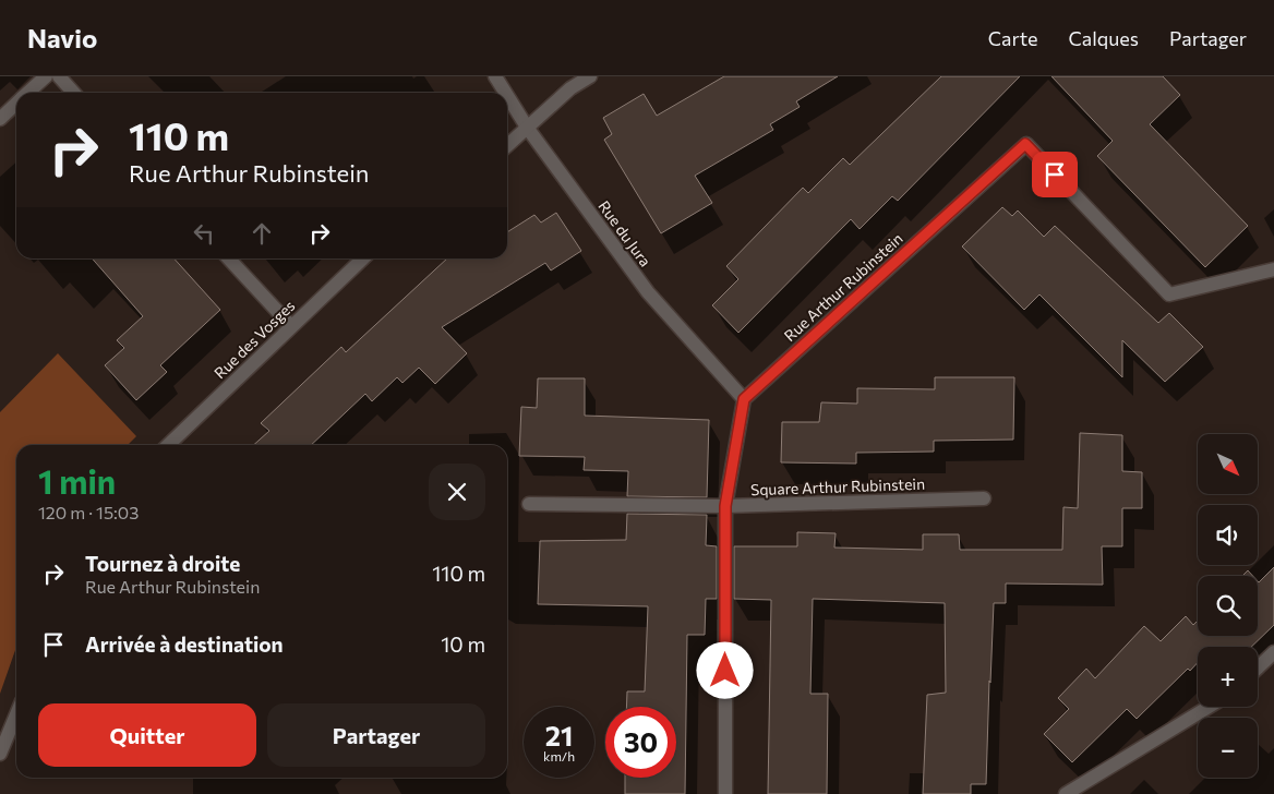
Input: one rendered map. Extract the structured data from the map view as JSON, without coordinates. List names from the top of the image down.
{
  "streets": {
    "street": [
      "Rue du Jura",
      "Rue Arthur Rubinstein",
      "Rue des Vosges",
      "Square Arthur Rubinstein"
    ]
  },
  "crossings": [
    ["Rue du Jura", "Rue Arthur Rubinstein"]
  ],
  "north": "bottom right",
  "page": {
    "header": "Navio",
    "nav": ["Carte", "Calques", "Partager"],
    "turn": ["110 m", "Rue Arthur Rubinstein"],
    "map_buttons": ["+", "−"],
    "heading": ["1 min", "120 m · 15:03"],
    "list": [
      {
        "name": "Tournez à droite",
        "note": "Rue Arthur Rubinstein",
        "value": "110 m"
      },
      {
        "name": "Arrivée à destination",
        "value": "10 m"
      }
    ],
    "buttons": ["Quitter", "Partager"],
    "speed": "21 km/h",
    "limit": "30"
  }
}
